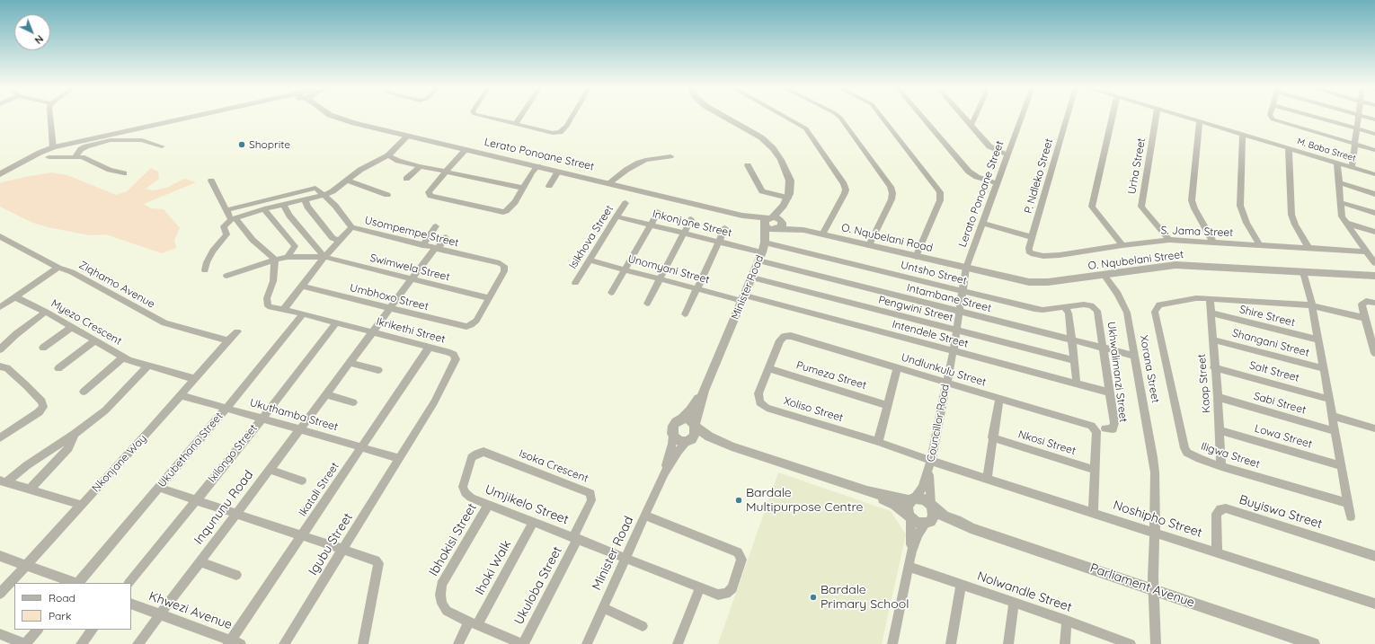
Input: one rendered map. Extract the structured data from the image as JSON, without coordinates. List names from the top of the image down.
{
  "streets": {
    "street": [
      "M. Baba Street",
      "Lerato Ponoane Street",
      "Urha Street",
      "P. Ndleko Street",
      "Inkonjane Street",
      "Usompempe Street",
      "S. Jama Street",
      "Isikhova Street",
      "O. Nqubelani Road",
      "O. Nqubelani Street",
      "Swimwela Street",
      "Unomyani Street",
      "Untsho Street",
      "Ziqhamo Avenue",
      "Minister Road",
      "Umbhoxo Street",
      "Intambane Street",
      "Pengwini Street",
      "Shire Street",
      "Myezo Crescent",
      "Ikrikethi Street",
      "Intendele Street",
      "Shangani Street",
      "Xorana Street",
      "Undlunkulu Street",
      "Ukhwalimanzi Street",
      "Salt Street",
      "Pumeza Street",
      "Kaap Street",
      "Sabi Street",
      "Xoliso Street",
      "Ukuthamba Street",
      "Councillor Road",
      "Lowa Street",
      "Nkosi Street",
      "Ukubethana Street",
      "Ixilongo Street",
      "Iligwa Street",
      "Nkonjane Way",
      "Isoka Crescent",
      "Ikatali Street",
      "Umjikelo Street",
      "Inqununu Road",
      "Buyiswa Street",
      "Noshipho Street",
      "Ibhokisi Street",
      "Igubu Street",
      "Ihoki Walk",
      "Ukuloba Street",
      "Parliament Avenue",
      "Nolwandle Street",
      "Khwezi Avenue"
    ]
  },
  "crossings": [
    ["Lerato Ponoane Street", "O. Nqubelani Road"],
    ["Lerato Ponoane Street", "O. Nqubelani Street"],
    ["Lerato Ponoane Street", "Minister Road"],
    ["Lerato Ponoane Street", "Councillor Road"],
    ["Urha Street", "S. Jama Street"],
    ["P. Ndleko Street", "S. Jama Street"],
    ["Inkonjane Street", "Isikhova Street"],
    ["Inkonjane Street", "Minister Road"],
    ["Inkonjane Street", "Intambane Street"],
    ["Usompempe Street", "Swimwela Street"],
    ["Usompempe Street", "Umbhoxo Street"],
    ["Usompempe Street", "Ikrikethi Street"],
    ["Usompempe Street", "Inqununu Road"],
    ["Isikhova Street", "Unomyani Street"],
    ["O. Nqubelani Road", "O. Nqubelani Street"],
    ["O. Nqubelani Road", "Minister Road"],
    ["O. Nqubelani Road", "Councillor Road"],
    ["O. Nqubelani Street", "Xorana Street"],
    ["O. Nqubelani Street", "Councillor Road"],
    ["Swimwela Street", "Ikrikethi Street"],
    ["Swimwela Street", "Inqununu Road"],
    ["Unomyani Street", "Minister Road"],
    ["Unomyani Street", "Intendele Street"],
    ["Untsho Street", "Minister Road"],
    ["Untsho Street", "Ukhwalimanzi Street"],
    ["Untsho Street", "Councillor Road"],
    ["Ziqhamo Avenue", "Nkonjane Way"],
    ["Minister Road", "Intambane Street"],
    ["Minister Road", "Pengwini Street"],
    ["Minister Road", "Intendele Street"],
    ["Minister Road", "Umjikelo Street"],
    ["Umbhoxo Street", "Inqununu Road"],
    ["Intambane Street", "Xorana Street"],
    ["Intambane Street", "Ukhwalimanzi Street"],
    ["Intambane Street", "Councillor Road"],
    ["Pengwini Street", "Councillor Road"],
    ["Shire Street", "Kaap Street"],
    ["Myezo Crescent", "Nkonjane Way"],
    ["Ikrikethi Street", "Ukuthamba Street"],
    ["Ikrikethi Street", "Ukubethana Street"],
    ["Ikrikethi Street", "Ixilongo Street"],
    ["Ikrikethi Street", "Ikatali Street"],
    ["Ikrikethi Street", "Inqununu Road"],
    ["Ikrikethi Street", "Igubu Street"],
    ["Intendele Street", "Ukhwalimanzi Street"],
    ["Intendele Street", "Councillor Road"],
    ["Shangani Street", "Kaap Street"],
    ["Xorana Street", "Noshipho Street"],
    ["Xorana Street", "Parliament Avenue"],
    ["Undlunkulu Street", "Xoliso Street"],
    ["Undlunkulu Street", "Councillor Road"],
    ["Undlunkulu Street", "Nkosi Street"],
    ["Salt Street", "Kaap Street"],
    ["Pumeza Street", "Xoliso Street"],
    ["Kaap Street", "Sabi Street"],
    ["Kaap Street", "Lowa Street"],
    ["Kaap Street", "Iligwa Street"],
    ["Xoliso Street", "Councillor Road"],
    ["Xoliso Street", "Noshipho Street"],
    ["Ukuthamba Street", "Ukubethana Street"],
    ["Ukuthamba Street", "Ixilongo Street"],
    ["Ukuthamba Street", "Nkonjane Way"],
    ["Ukuthamba Street", "Ikatali Street"],
    ["Ukuthamba Street", "Inqununu Road"],
    ["Ukuthamba Street", "Igubu Street"],
    ["Councillor Road", "Noshipho Street"],
    ["Councillor Road", "Parliament Avenue"],
    ["Isoka Crescent", "Umjikelo Street"],
    ["Isoka Crescent", "Ukuloba Street"],
    ["Ikatali Street", "Khwezi Avenue"],
    ["Umjikelo Street", "Ibhokisi Street"],
    ["Umjikelo Street", "Ihoki Walk"],
    ["Umjikelo Street", "Ukuloba Street"],
    ["Inqununu Road", "Khwezi Avenue"],
    ["Buyiswa Street", "Noshipho Street"],
    ["Ibhokisi Street", "Ihoki Walk"],
    ["Ibhokisi Street", "Ukuloba Street"]
  ],
  "places": ["Shoprite", "Bardale Multipurpose Centre", "Bardale Primary School"],
  "legend": ["Road", "Park"],
  "north": "bottom right"
}
